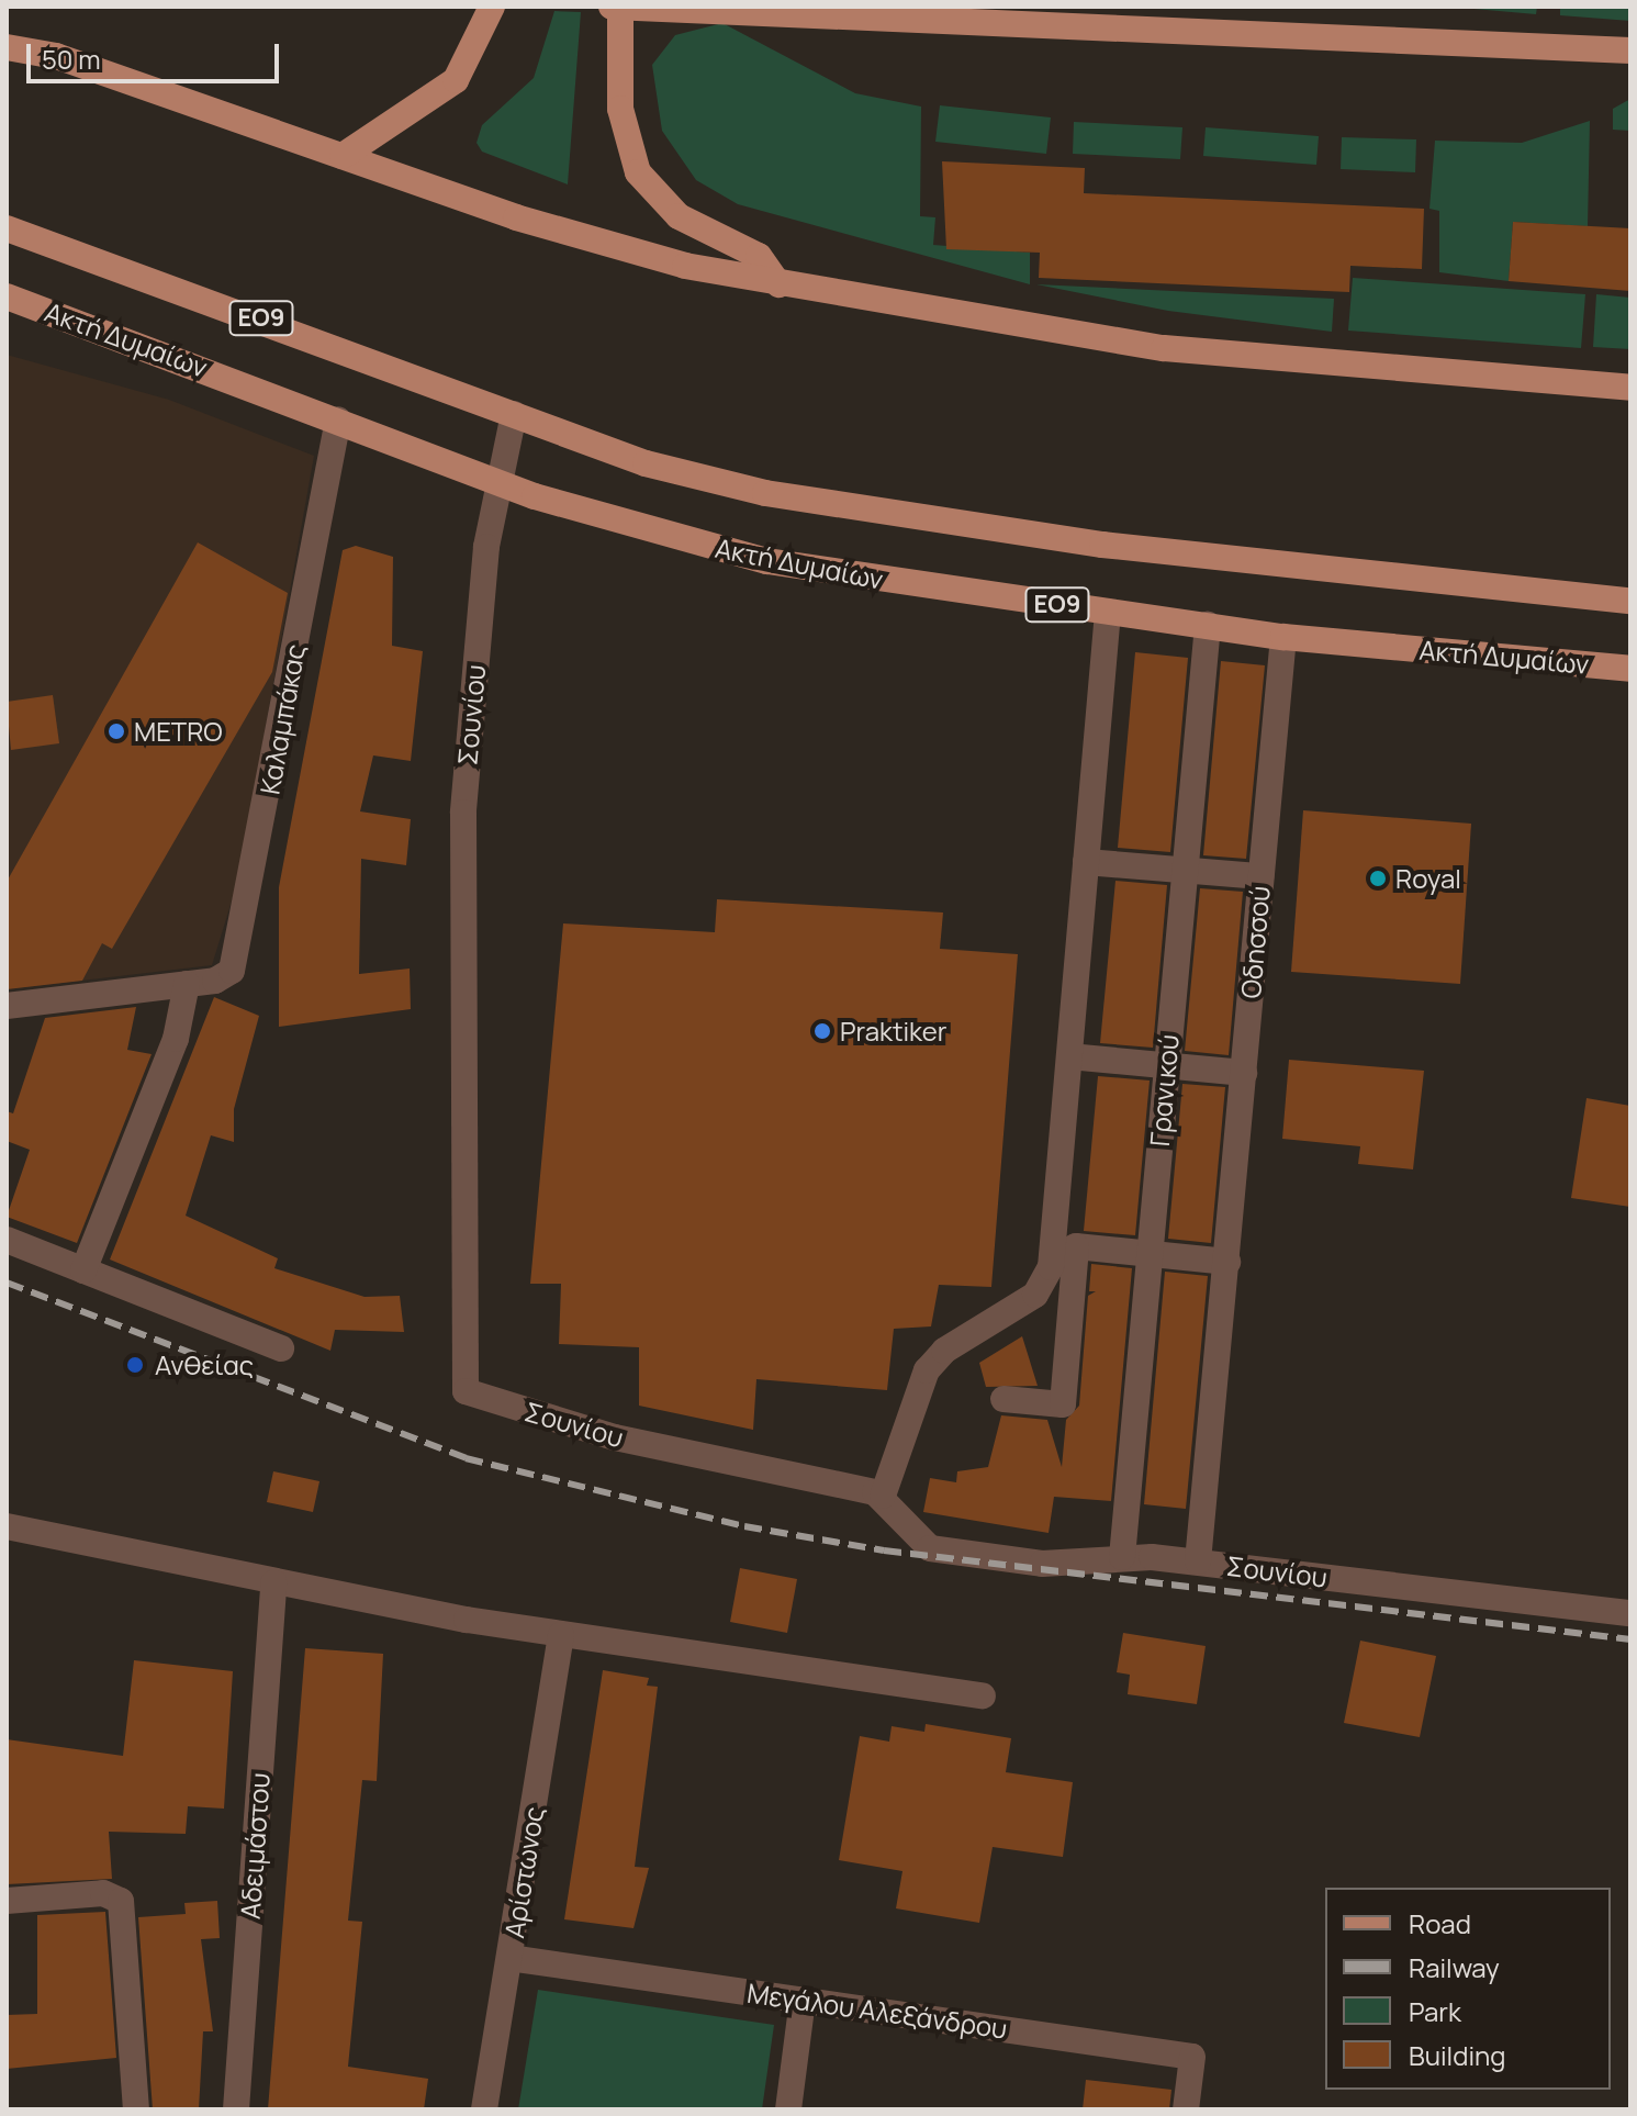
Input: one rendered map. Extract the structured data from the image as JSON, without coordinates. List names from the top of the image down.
{
  "streets": {
    "main road": ["ΕΟ9", "Ακτή Δυμαίων"],
    "street": [
      "Σουνίου",
      "Καλαμπάκας",
      "Οδησσού",
      "Γρανικού",
      "Αδειμάστου",
      "Αρίστωνος",
      "Μεγάλου Αλεξάνδρου"
    ]
  },
  "crossings": [
    ["ΕΟ9", "Σουνίου"],
    ["Ακτή Δυμαίων", "Σουνίου"],
    ["Ακτή Δυμαίων", "Καλαμπάκας"],
    ["Ακτή Δυμαίων", "Οδησσού"],
    ["Ακτή Δυμαίων", "Γρανικού"],
    ["Σουνίου", "Οδησσού"],
    ["Σουνίου", "Γρανικού"],
    ["Αρίστωνος", "Μεγάλου Αλεξάνδρου"]
  ],
  "places": [
    "METRO",
    "Royal",
    "Praktiker",
    "Ανθείας"
  ],
  "legend": [
    "Road",
    "Railway",
    "Park",
    "Building"
  ],
  "scale_bar": "50 m"
}
